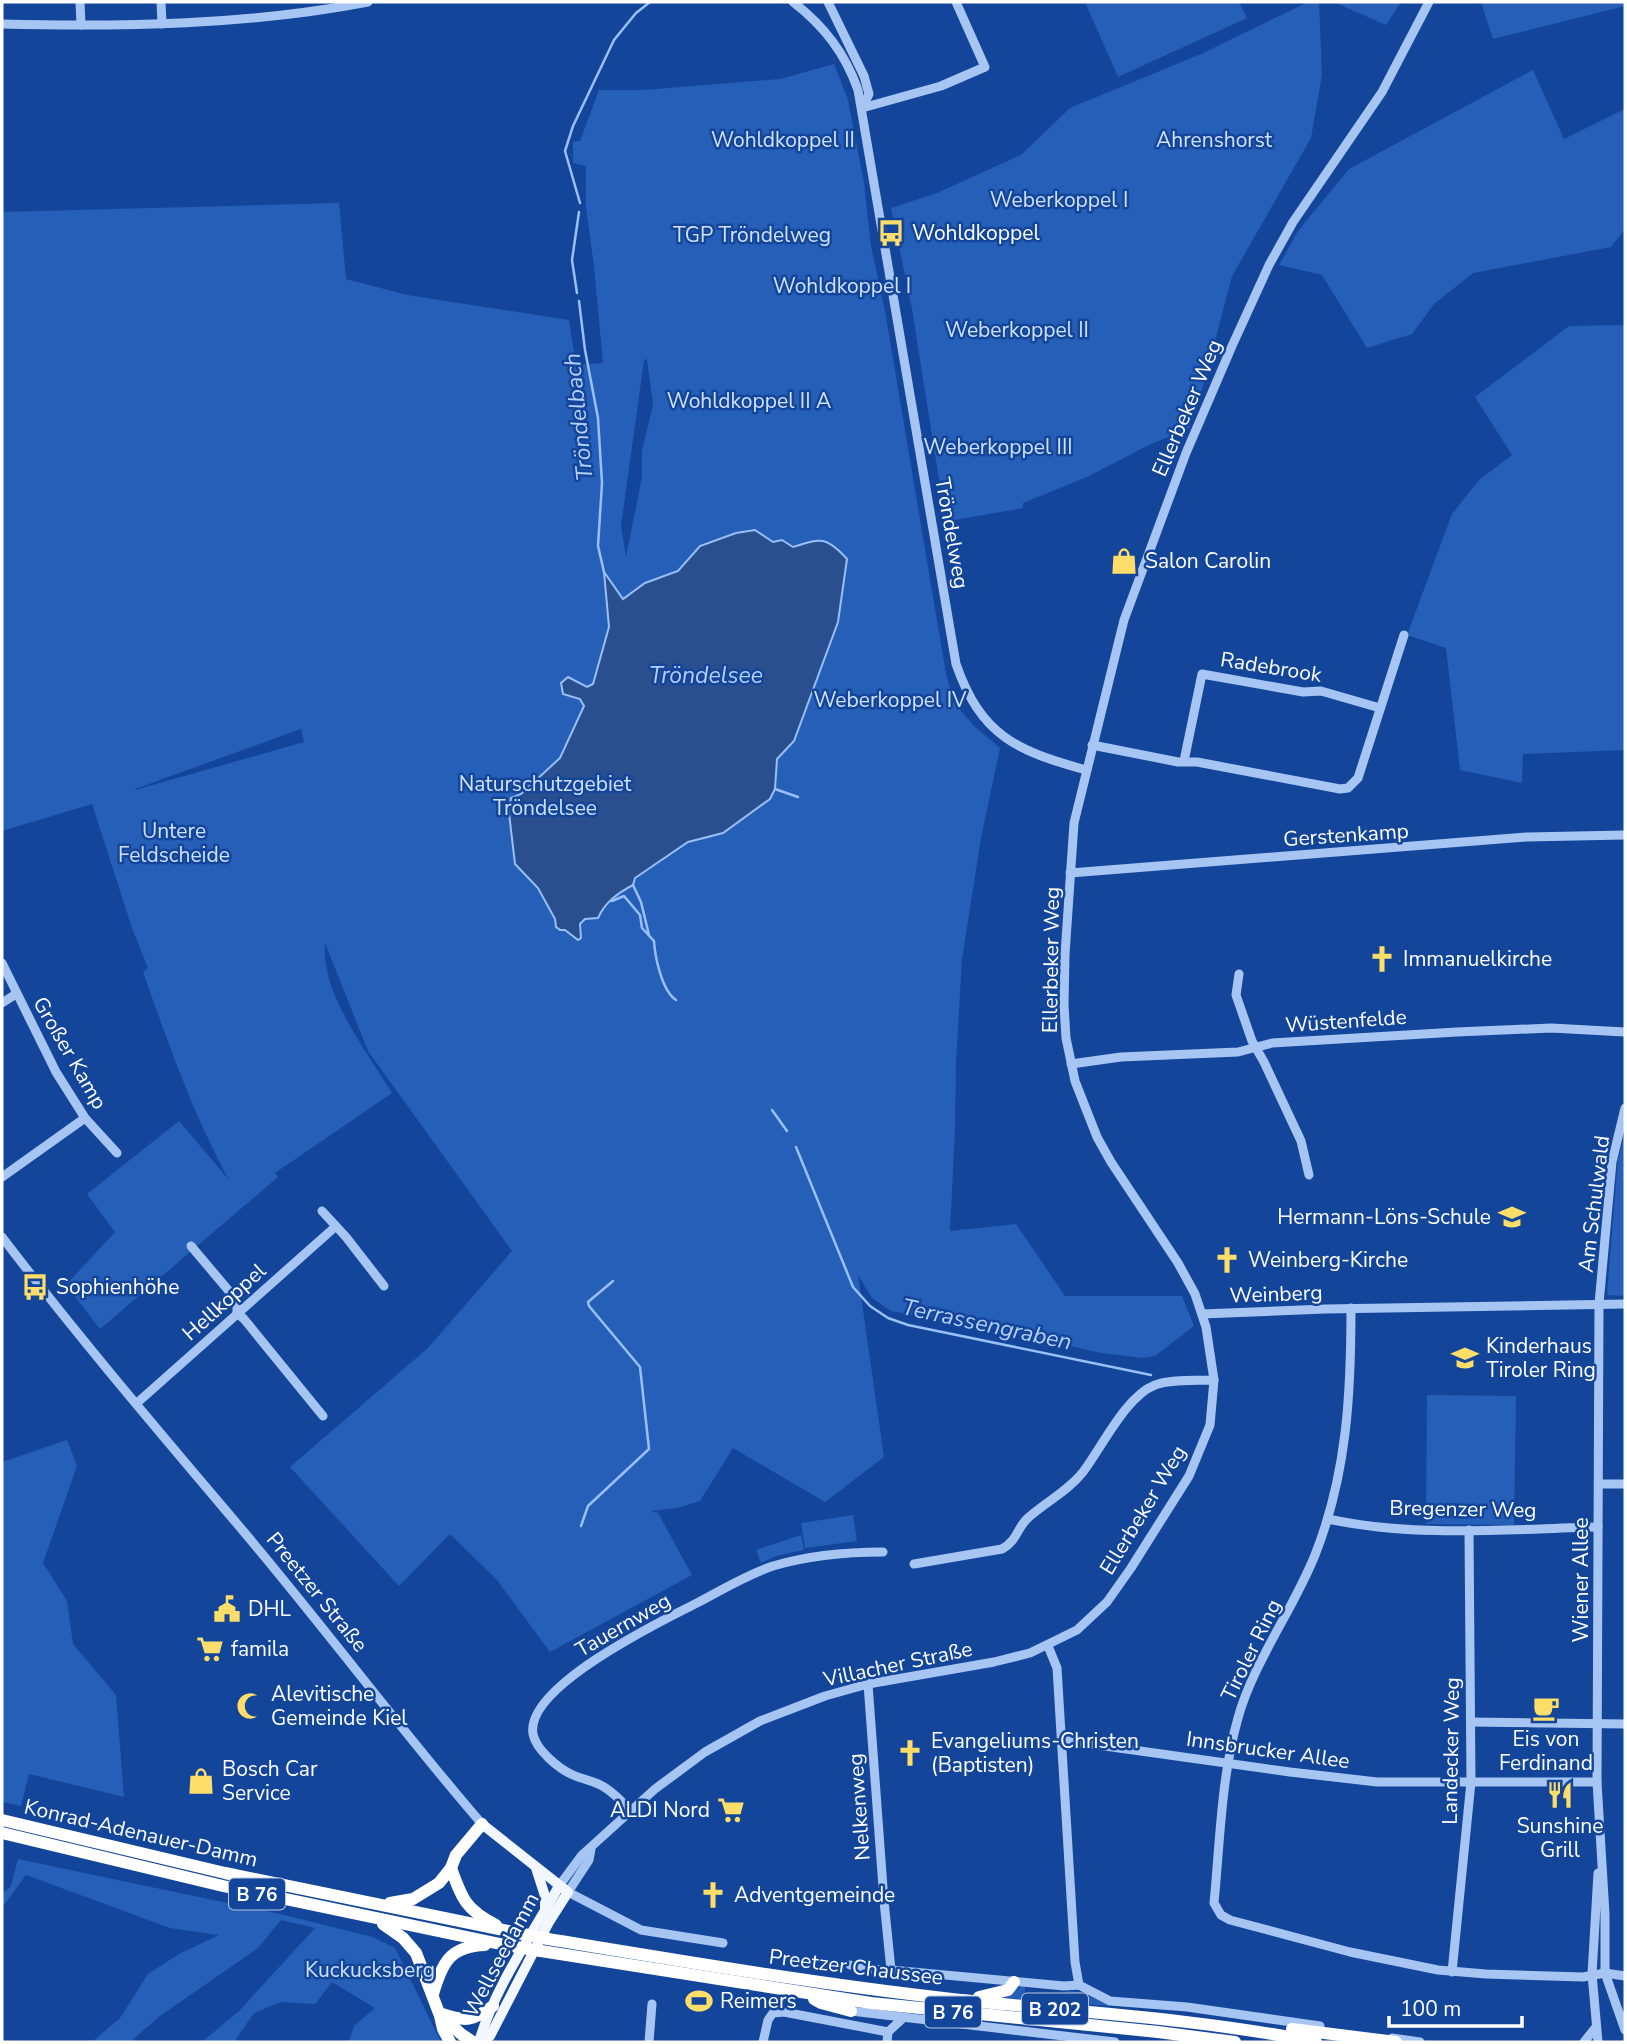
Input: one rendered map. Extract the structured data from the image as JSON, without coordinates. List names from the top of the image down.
{
  "streets": {
    "highway": [
      "Konrad-Adenauer-Damm",
      "B 76",
      "Preetzer Chaussee",
      "B 202"
    ],
    "main road": ["Preetzer Straße", "Wellseedamm"],
    "street": [
      "Ellerbeker Weg",
      "Tröndelweg",
      "Radebrook",
      "Gerstenkamp",
      "Wüstenfelde",
      "Großer Kamp",
      "Am Schulwald",
      "Weinberg",
      "Hellkoppel",
      "Bregenzer Weg",
      "Wiener Allee",
      "Tauernweg",
      "Tiroler Ring",
      "Villacher Straße",
      "Innsbrucker Allee",
      "Landecker Weg",
      "Nelkenweg"
    ]
  },
  "crossings": [
    ["Ellerbeker Weg", "Tröndelweg"],
    ["Ellerbeker Weg", "Gerstenkamp"],
    ["Ellerbeker Weg", "Wüstenfelde"],
    ["Ellerbeker Weg", "Weinberg"],
    ["Ellerbeker Weg", "Villacher Straße"],
    ["Am Schulwald", "Wiener Allee"],
    ["Weinberg", "Tiroler Ring"],
    ["Hellkoppel", "Preetzer Straße"],
    ["Bregenzer Weg", "Wiener Allee"],
    ["Bregenzer Weg", "Tiroler Ring"],
    ["Bregenzer Weg", "Landecker Weg"],
    ["Wiener Allee", "Tiroler Ring"],
    ["Wiener Allee", "Innsbrucker Allee"],
    ["Preetzer Straße", "Villacher Straße"],
    ["Preetzer Straße", "Wellseedamm"],
    ["Tauernweg", "Villacher Straße"],
    ["Tiroler Ring", "Innsbrucker Allee"],
    ["Tiroler Ring", "Landecker Weg"],
    ["Villacher Straße", "Nelkenweg"],
    ["Villacher Straße", "Wellseedamm"],
    ["Innsbrucker Allee", "Landecker Weg"],
    ["Nelkenweg", "Preetzer Chaussee"],
    ["Konrad-Adenauer-Damm", "Preetzer Chaussee"]
  ],
  "water": ["Tröndelbach", "Tröndelsee", "Terrassengraben"],
  "parks": [
    "Wohldkoppel II",
    "Ahrenshorst",
    "Weberkoppel I",
    "TGP Tröndelweg",
    "Wohldkoppel I",
    "Weberkoppel II",
    "Wohldkoppel II A",
    "Weberkoppel III",
    "Weberkoppel IV",
    "Naturschutzgebiet Tröndelsee",
    "Untere Feldscheide",
    "Kuckucksberg"
  ],
  "places": {
    "bus stop": ["Wohldkoppel", "Sophienhöhe"],
    "shop": ["Salon Carolin", "Bosch Car Service"],
    "church": [
      "Immanuelkirche",
      "Weinberg-Kirche",
      "Evangeliums-Christen (Baptisten)",
      "Adventgemeinde"
    ],
    "school or university": ["Hermann-Löns-Schule", "Kinderhaus Tiroler Ring"],
    "public building": ["DHL"],
    "supermarket": ["famila", "ALDI Nord"],
    "mosque": ["Alevitische Gemeinde Kiel"],
    "cafe": ["Eis von Ferdinand"],
    "restaurant": ["Sunshine Grill"],
    "sports": ["Reimers"]
  },
  "scale_bar": "100 m"
}
